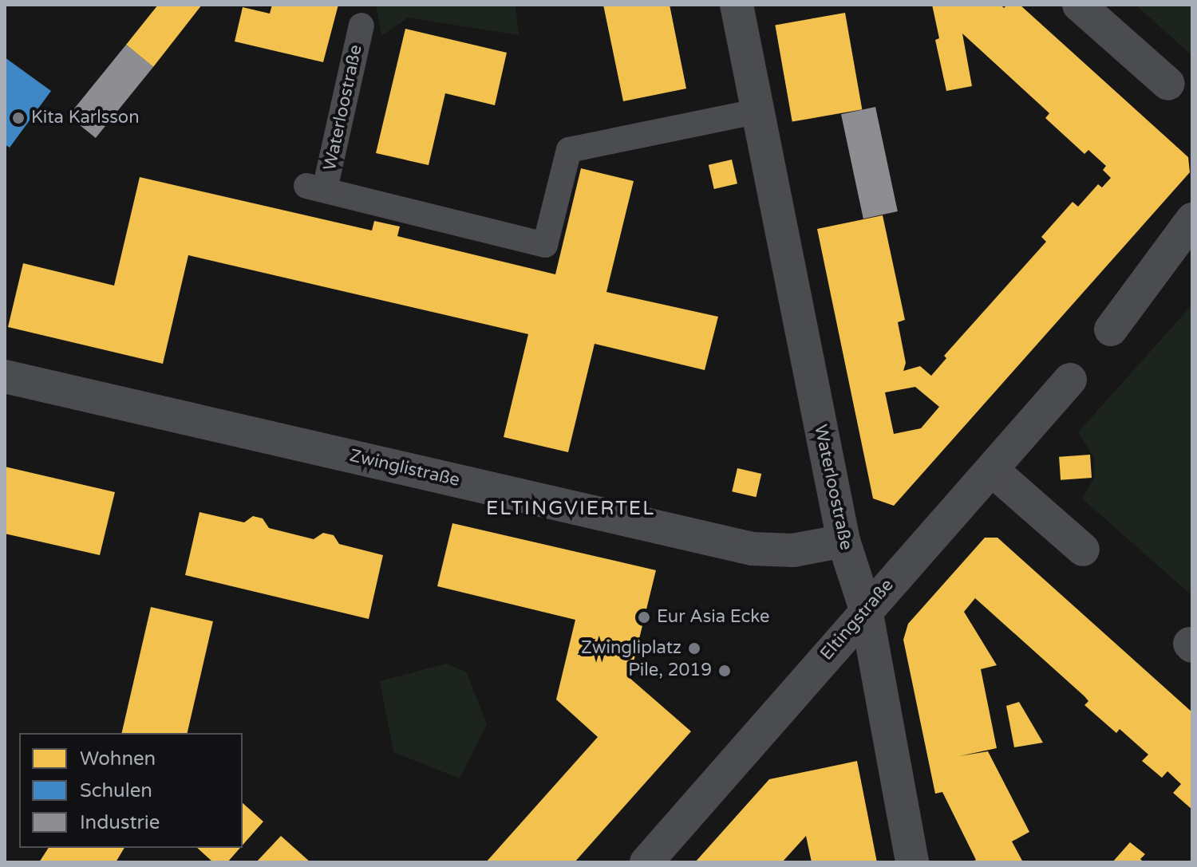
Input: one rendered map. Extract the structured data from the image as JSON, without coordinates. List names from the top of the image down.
{
  "streets": {
    "street": ["Waterloostraße", "Zwinglistraße", "Eltingstraße"]
  },
  "crossings": [
    ["Waterloostraße", "Zwinglistraße"],
    ["Waterloostraße", "Eltingstraße"]
  ],
  "districts": ["ELTINGVIERTEL"],
  "places": [
    "Kita Karlsson",
    "Eur Asia Ecke",
    "Zwingliplatz",
    "Pile, 2019"
  ],
  "legend": ["Wohnen", "Schulen", "Industrie"]
}
